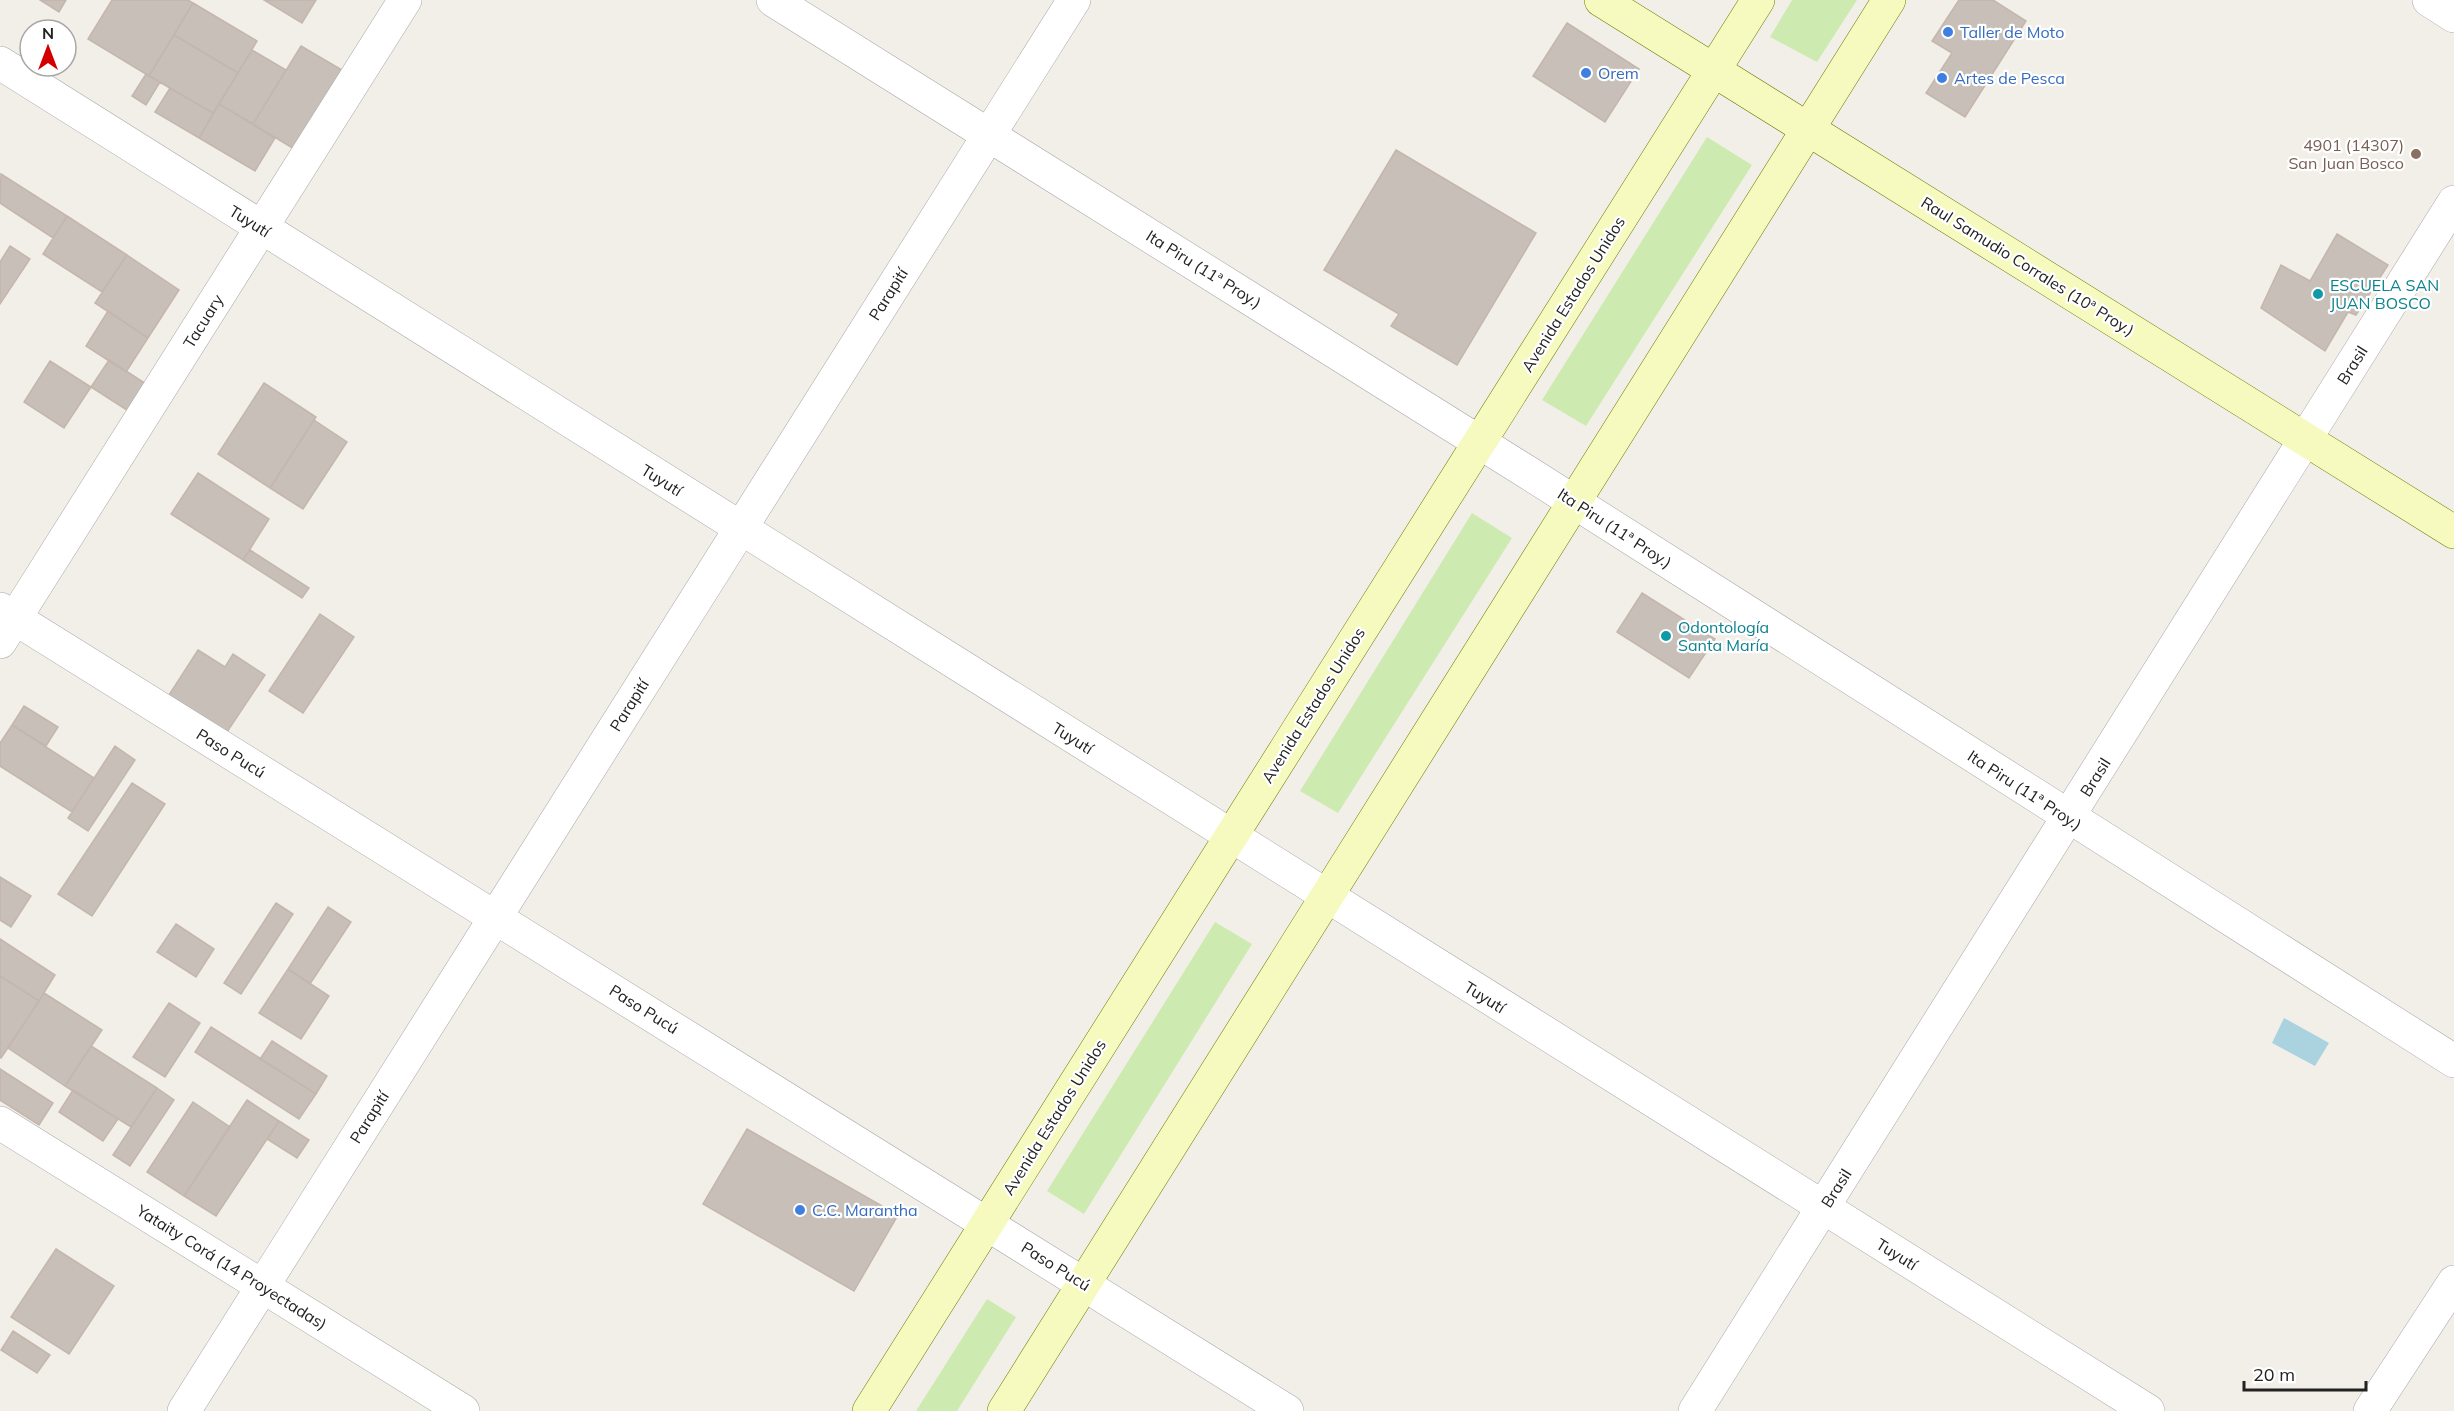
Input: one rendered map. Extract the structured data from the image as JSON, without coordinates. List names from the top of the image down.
{
  "streets": {
    "main road": ["Raul Samudio Corrales (10ª Proy.)", "Avenida Estados Unidos"],
    "street": [
      "Tuyutí",
      "Ita Piru (11ª Proy.)",
      "Parapití",
      "Tacuary",
      "Brasil",
      "Paso Pucú",
      "Yataity Corá (14 Proyectadas)"
    ]
  },
  "crossings": [
    ["Tuyutí", "Parapití"],
    ["Tuyutí", "Avenida Estados Unidos"],
    ["Tuyutí", "Tacuary"],
    ["Tuyutí", "Brasil"],
    ["Raul Samudio Corrales (10ª Proy.)", "Avenida Estados Unidos"],
    ["Raul Samudio Corrales (10ª Proy.)", "Brasil"],
    ["Ita Piru (11ª Proy.)", "Parapití"],
    ["Ita Piru (11ª Proy.)", "Avenida Estados Unidos"],
    ["Ita Piru (11ª Proy.)", "Brasil"],
    ["Parapití", "Paso Pucú"],
    ["Parapití", "Yataity Corá (14 Proyectadas)"],
    ["Avenida Estados Unidos", "Paso Pucú"],
    ["Tacuary", "Paso Pucú"]
  ],
  "places": [
    "Taller de Moto",
    "Orem",
    "Artes de Pesca",
    "4901 (14307) San Juan Bosco",
    "ESCUELA SAN JUAN BOSCO",
    "Odontología Santa María",
    "C.C. Marantha"
  ],
  "scale_bar": "20 m",
  "north": "top"
}
